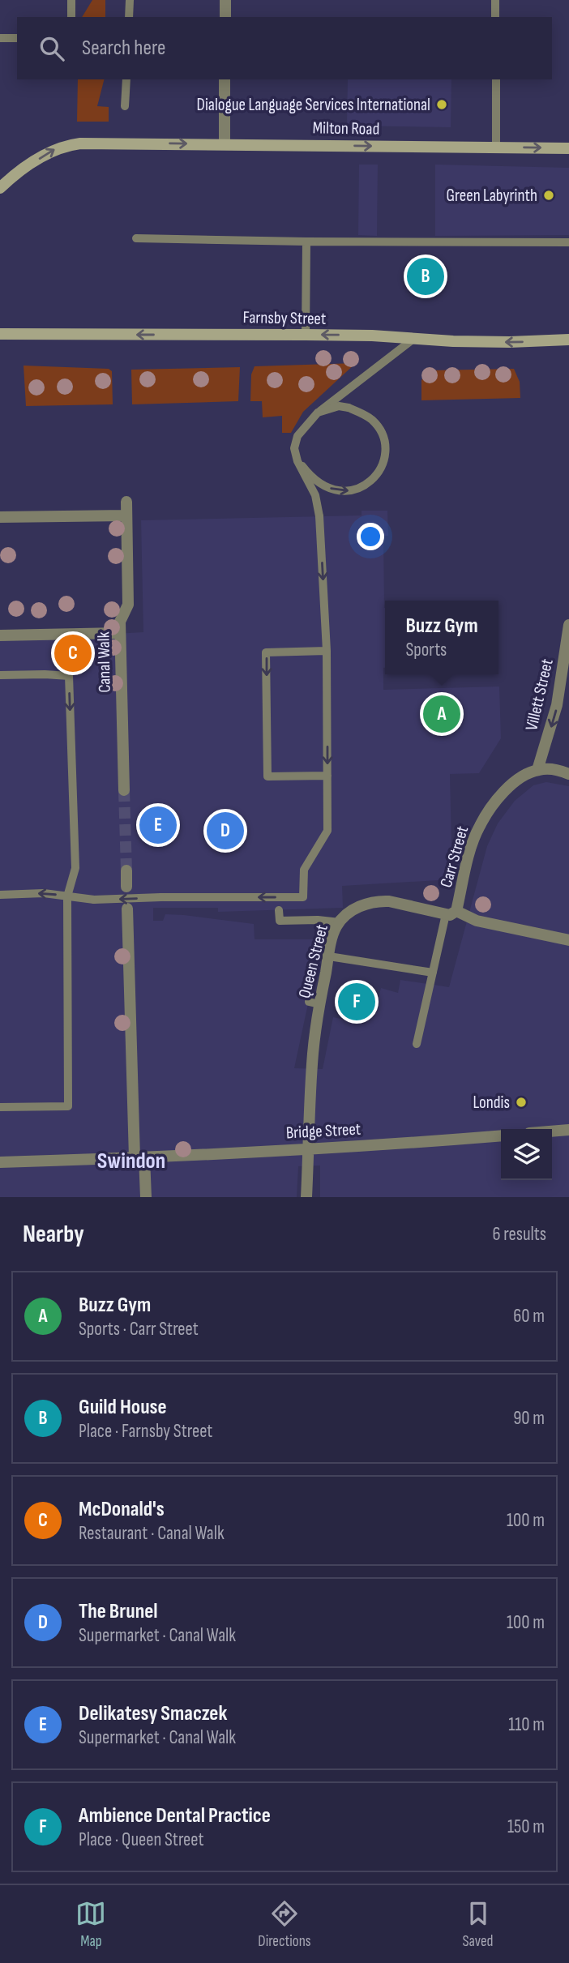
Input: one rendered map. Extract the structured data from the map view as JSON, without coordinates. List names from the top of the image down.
{
  "streets": {
    "street": [
      "Milton Road",
      "Farnsby Street",
      "Canal Walk",
      "Villett Street",
      "Carr Street",
      "Queen Street",
      "Bridge Street"
    ]
  },
  "crossings": [
    ["Villett Street", "Carr Street"],
    ["Carr Street", "Queen Street"],
    ["Queen Street", "Bridge Street"]
  ],
  "one_way": ["Milton Road", "Farnsby Street", "Villett Street"],
  "districts": ["Swindon"],
  "places": ["Dialogue Language Services International", "Green Labyrinth", "Londis"],
  "page": {
    "search": "Search here",
    "pins": [
      "B",
      "C",
      "A",
      "E",
      "D",
      "F"
    ],
    "popup": ["Buzz Gym", "Sports"],
    "heading": ["Nearby", "6 results"],
    "list": [
      {
        "mark": "A",
        "name": "Buzz Gym",
        "note": "Sports · Carr Street",
        "value": "60 m"
      },
      {
        "mark": "B",
        "name": "Guild House",
        "note": "Place · Farnsby Street",
        "value": "90 m"
      },
      {
        "mark": "C",
        "name": "McDonald's",
        "note": "Restaurant · Canal Walk",
        "value": "100 m"
      },
      {
        "mark": "D",
        "name": "The Brunel",
        "note": "Supermarket · Canal Walk",
        "value": "100 m"
      },
      {
        "mark": "E",
        "name": "Delikatesy Smaczek",
        "note": "Supermarket · Canal Walk",
        "value": "110 m"
      },
      {
        "mark": "F",
        "name": "Ambience Dental Practice",
        "note": "Place · Queen Street",
        "value": "150 m"
      }
    ],
    "nav": ["Map", "Directions", "Saved"]
  }
}
